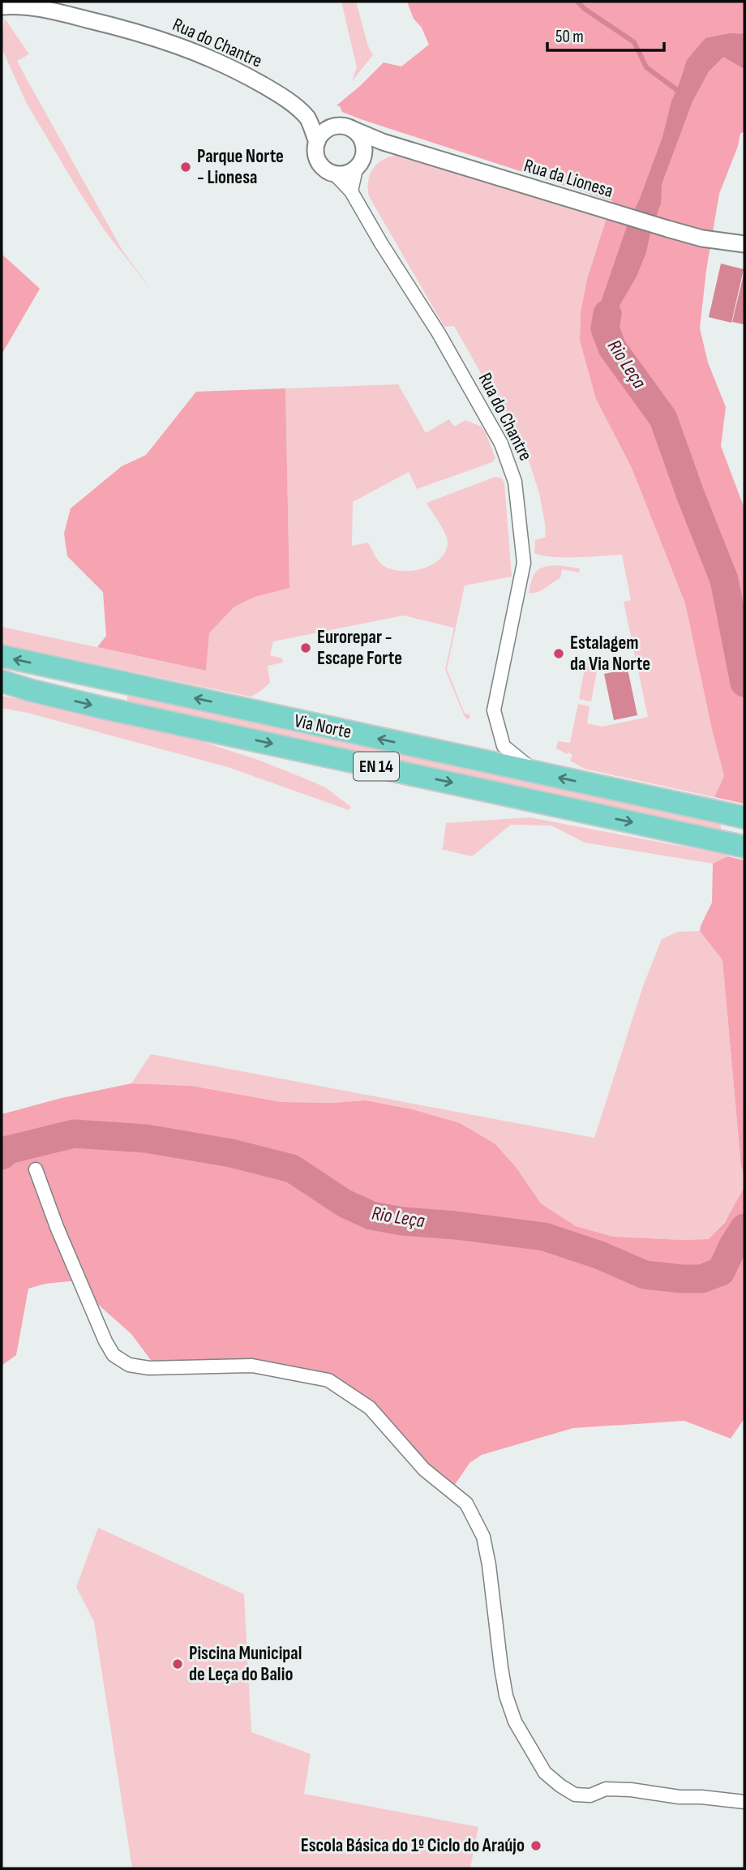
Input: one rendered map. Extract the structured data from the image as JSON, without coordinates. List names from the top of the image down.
{
  "streets": {
    "highway": ["Via Norte", "EN 14"],
    "street": ["Rua do Chantre", "Rua da Lionesa"]
  },
  "crossings": [
    ["Rua do Chantre", "Rua da Lionesa"],
    ["Rua do Chantre", "Via Norte"]
  ],
  "water": ["Rio Leça"],
  "places": [
    "Parque Norte - Lionesa",
    "Eurorepar - Escape Forte",
    "Estalagem da Via Norte",
    "Piscina Municipal de Leça do Balio",
    "Escola Básica do 1º Ciclo do Araújo"
  ],
  "scale_bar": "50 m"
}
